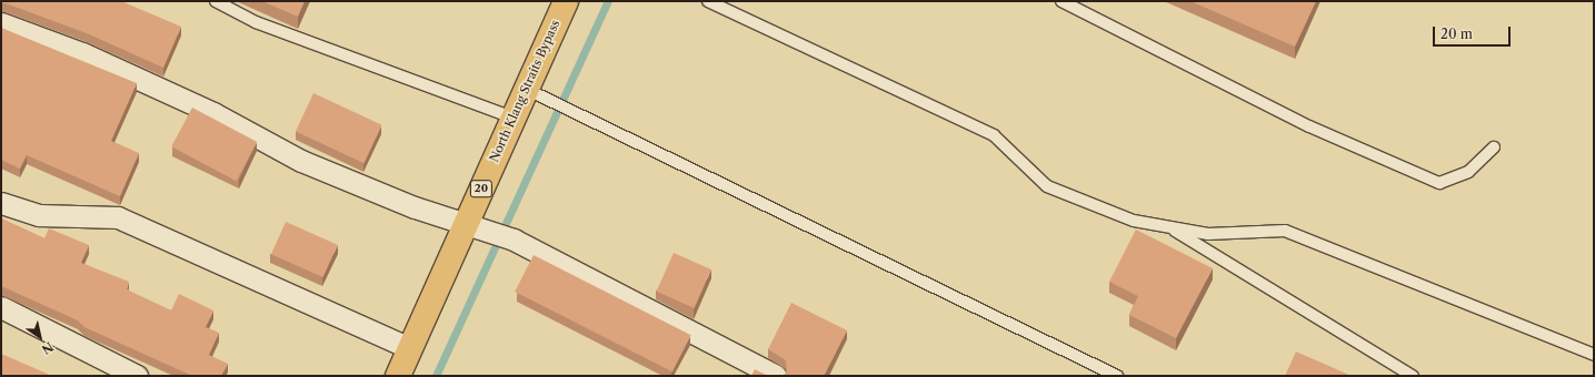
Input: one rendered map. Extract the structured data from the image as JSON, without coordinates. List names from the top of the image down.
{
  "streets": {
    "highway": ["North Klang Straits Bypass", "20"]
  },
  "scale_bar": "20 m",
  "north": "bottom right"
}
